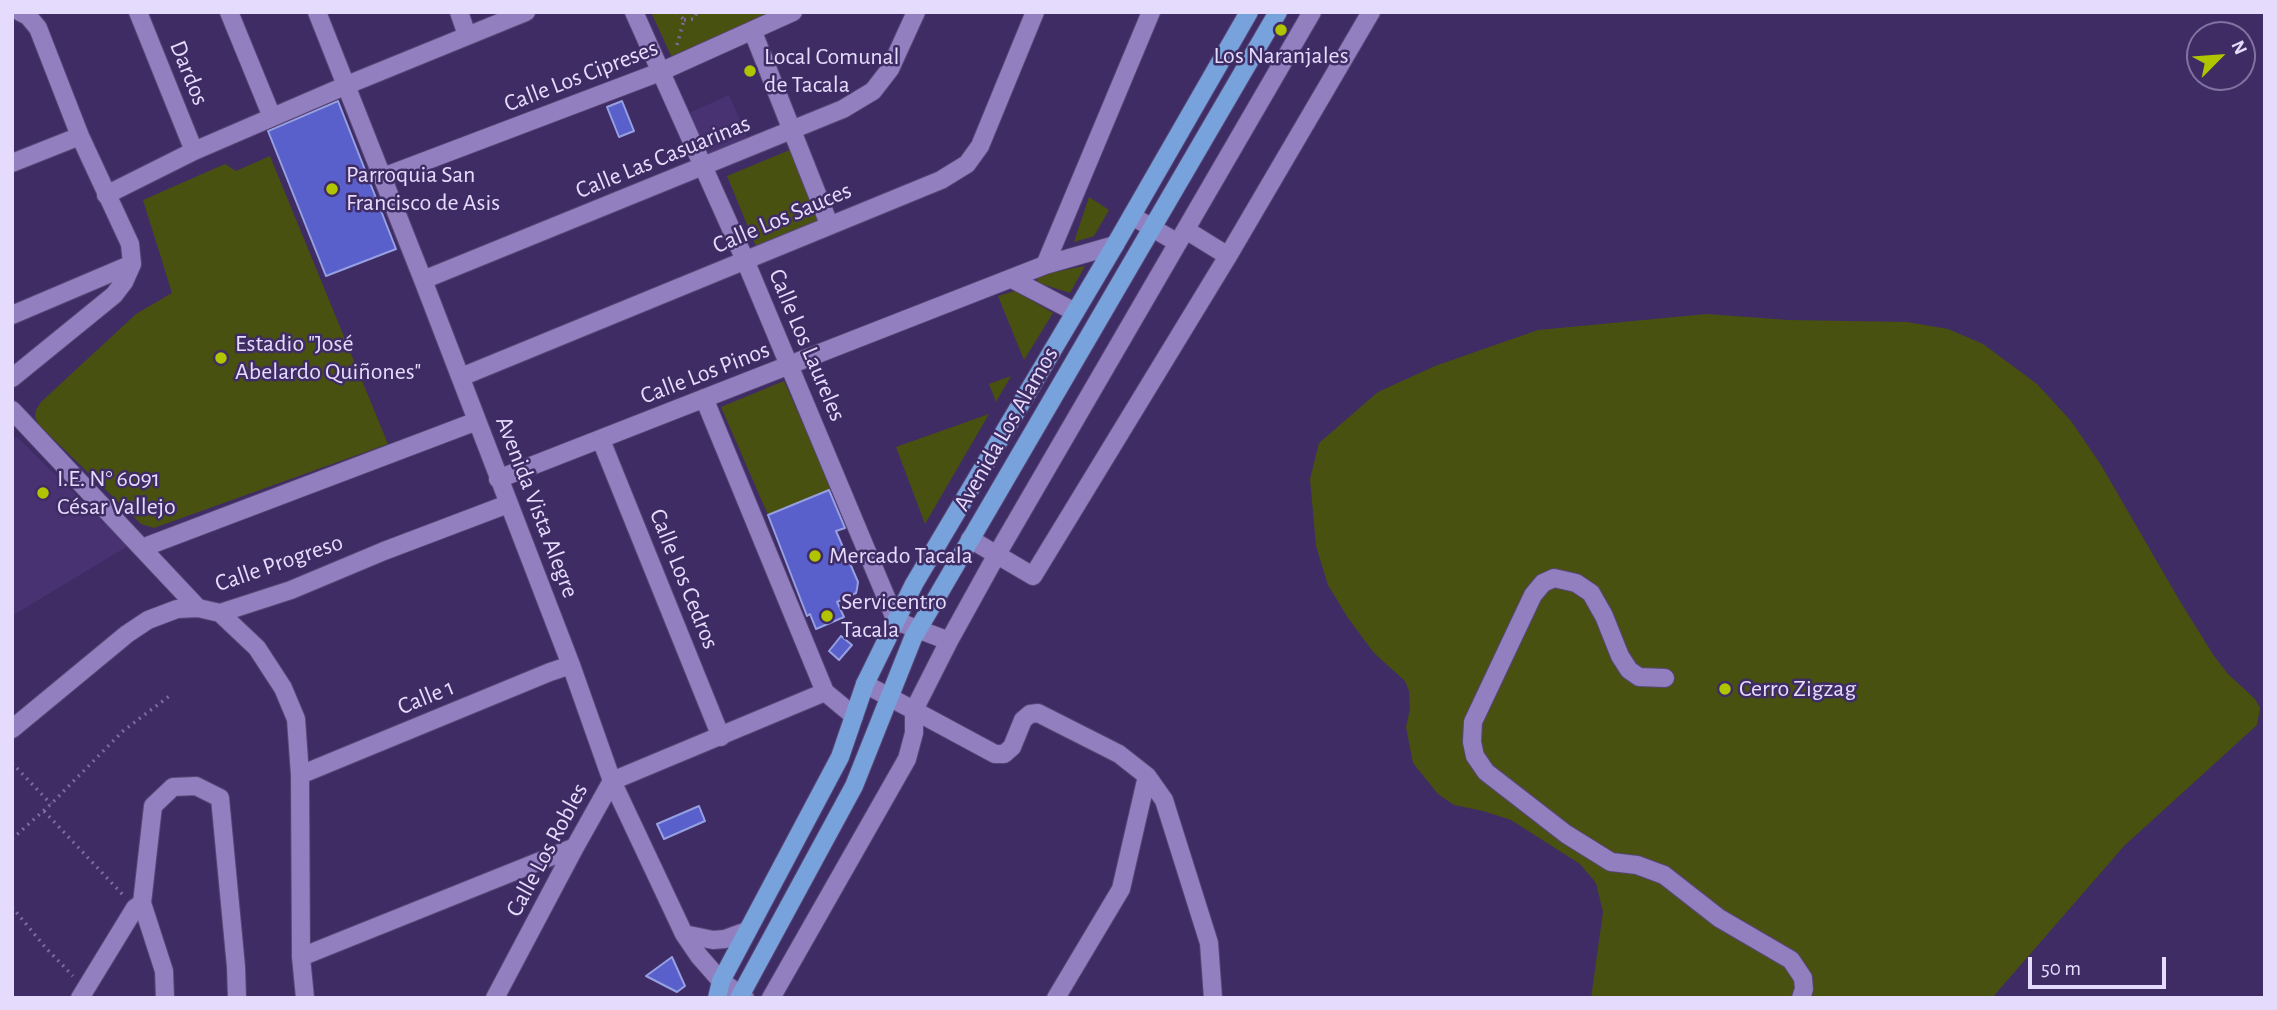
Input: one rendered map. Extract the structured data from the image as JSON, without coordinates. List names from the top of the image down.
{
  "streets": {
    "main road": ["Avenida Los Alamos"],
    "street": [
      "Dardos",
      "Calle Los Cipreses",
      "Calle Las Casuarinas",
      "Calle Los Sauces",
      "Calle Los Laureles",
      "Calle Los Pinos",
      "Avenida Vista Alegre",
      "Calle Progreso",
      "Calle Los Cedros",
      "Calle 1",
      "Calle Los Robles"
    ]
  },
  "crossings": [
    ["Calle Los Cipreses", "Calle Los Laureles"],
    ["Calle Los Cipreses", "Avenida Vista Alegre"],
    ["Calle Las Casuarinas", "Calle Los Laureles"],
    ["Calle Las Casuarinas", "Avenida Vista Alegre"],
    ["Calle Los Sauces", "Calle Los Laureles"],
    ["Calle Los Sauces", "Avenida Vista Alegre"],
    ["Calle Los Laureles", "Calle Los Pinos"],
    ["Calle Los Laureles", "Avenida Los Alamos"],
    ["Calle Los Pinos", "Avenida Los Alamos"],
    ["Calle Los Pinos", "Avenida Vista Alegre"],
    ["Calle Los Pinos", "Calle Los Cedros"],
    ["Avenida Los Alamos", "Avenida Vista Alegre"],
    ["Avenida Vista Alegre", "Calle Progreso"],
    ["Avenida Vista Alegre", "Calle 1"],
    ["Avenida Vista Alegre", "Calle Los Robles"],
    ["Calle Los Cedros", "Calle Los Robles"]
  ],
  "places": [
    "Los Naranjales",
    "Local Comunal de Tacala",
    "Parroquia San Francisco de Asis",
    "Estadio \"José Abelardo Quiñones\"",
    "I.E. N° 6091 César Vallejo",
    "Mercado Tacala",
    "Servicentro Tacala",
    "Cerro Zigzag"
  ],
  "scale_bar": "50 m",
  "north": "top right"
}
